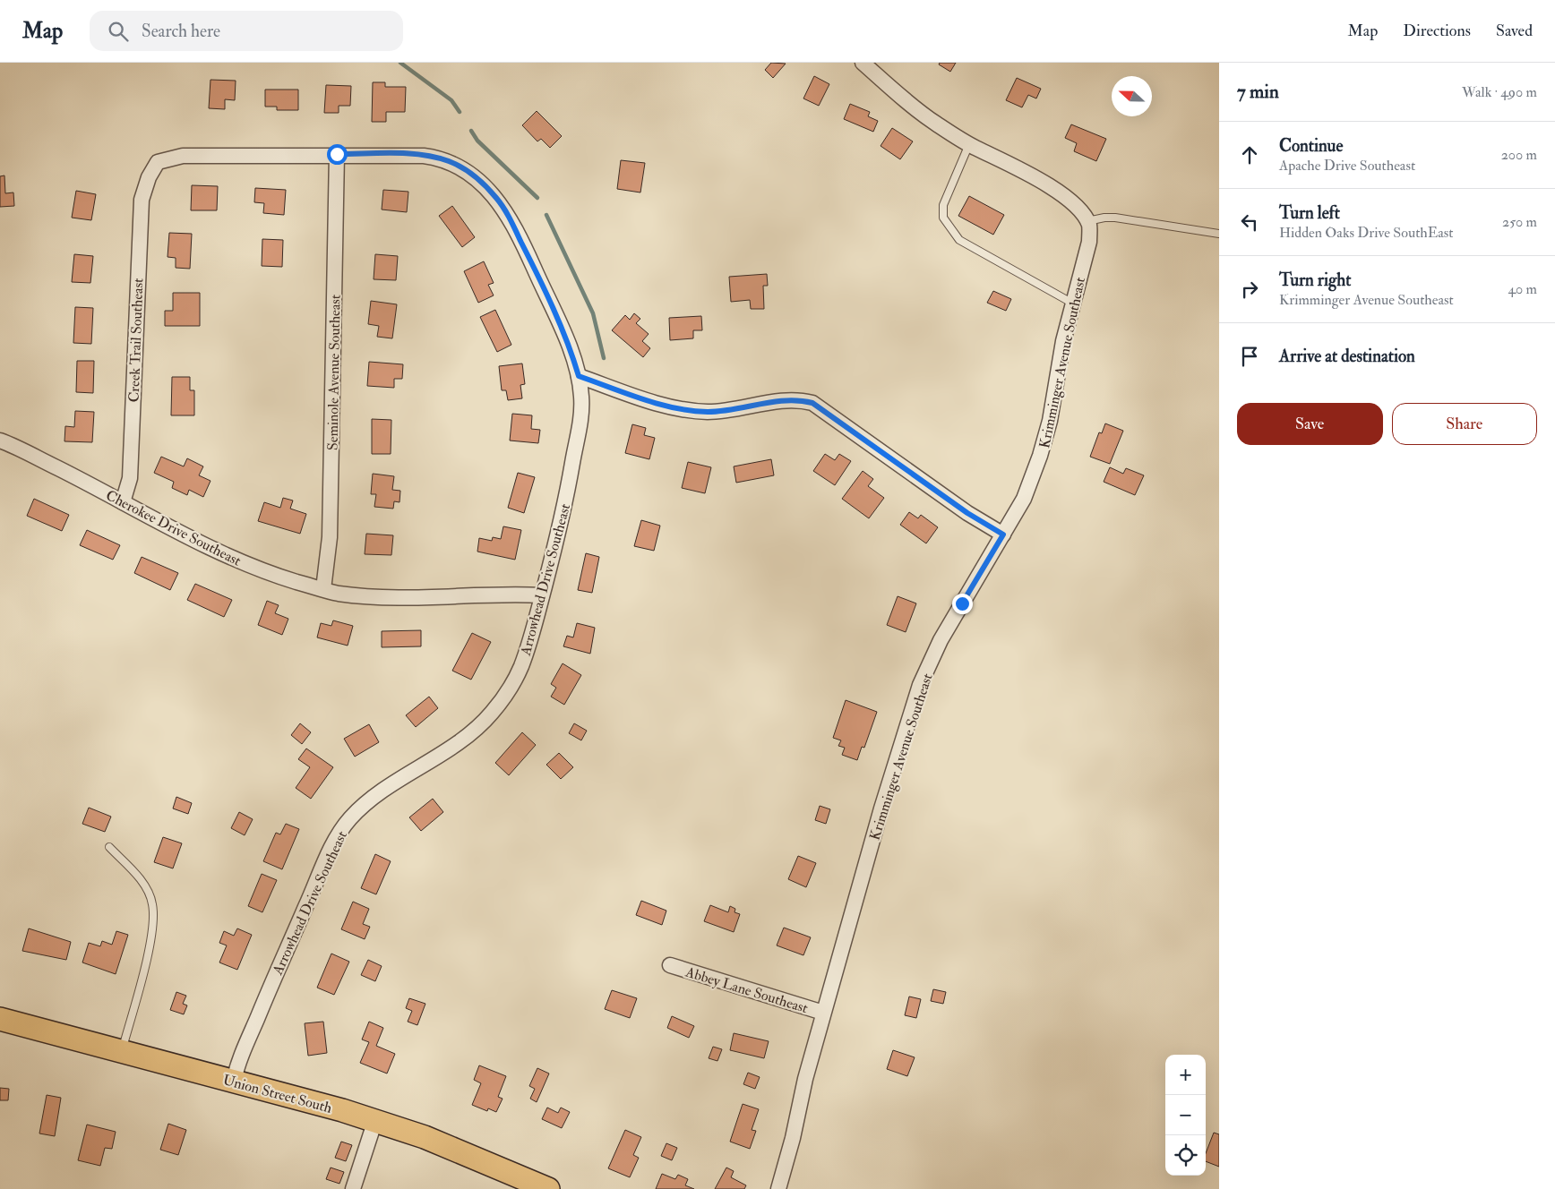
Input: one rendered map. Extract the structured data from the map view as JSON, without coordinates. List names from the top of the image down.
{
  "streets": {
    "main road": ["Union Street South"],
    "street": [
      "Creek Trail Southeast",
      "Krimminger Avenue Southeast",
      "Seminole Avenue Southeast",
      "Cherokee Drive Southeast",
      "Arrowhead Drive Southeast",
      "Abbey Lane Southeast"
    ]
  },
  "crossings": [
    ["Creek Trail Southeast", "Cherokee Drive Southeast"],
    ["Creek Trail Southeast", "Arrowhead Drive Southeast"],
    ["Krimminger Avenue Southeast", "Abbey Lane Southeast"],
    ["Seminole Avenue Southeast", "Cherokee Drive Southeast"],
    ["Seminole Avenue Southeast", "Arrowhead Drive Southeast"],
    ["Cherokee Drive Southeast", "Arrowhead Drive Southeast"],
    ["Arrowhead Drive Southeast", "Union Street South"]
  ],
  "north": "left",
  "page": {
    "header": "Map",
    "search": "Search here",
    "nav": ["Map", "Directions", "Saved"],
    "heading": ["7 min", "Walk · 490 m"],
    "list": [
      ["Continue", "Apache Drive Southeast", "200 m"],
      ["Turn left", "Hidden Oaks Drive SouthEast", "250 m"],
      ["Turn right", "Krimminger Avenue Southeast", "40 m"],
      "Arrive at destination"
    ],
    "buttons": ["Save", "Share"],
    "map_buttons": ["+", "−"]
  }
}
